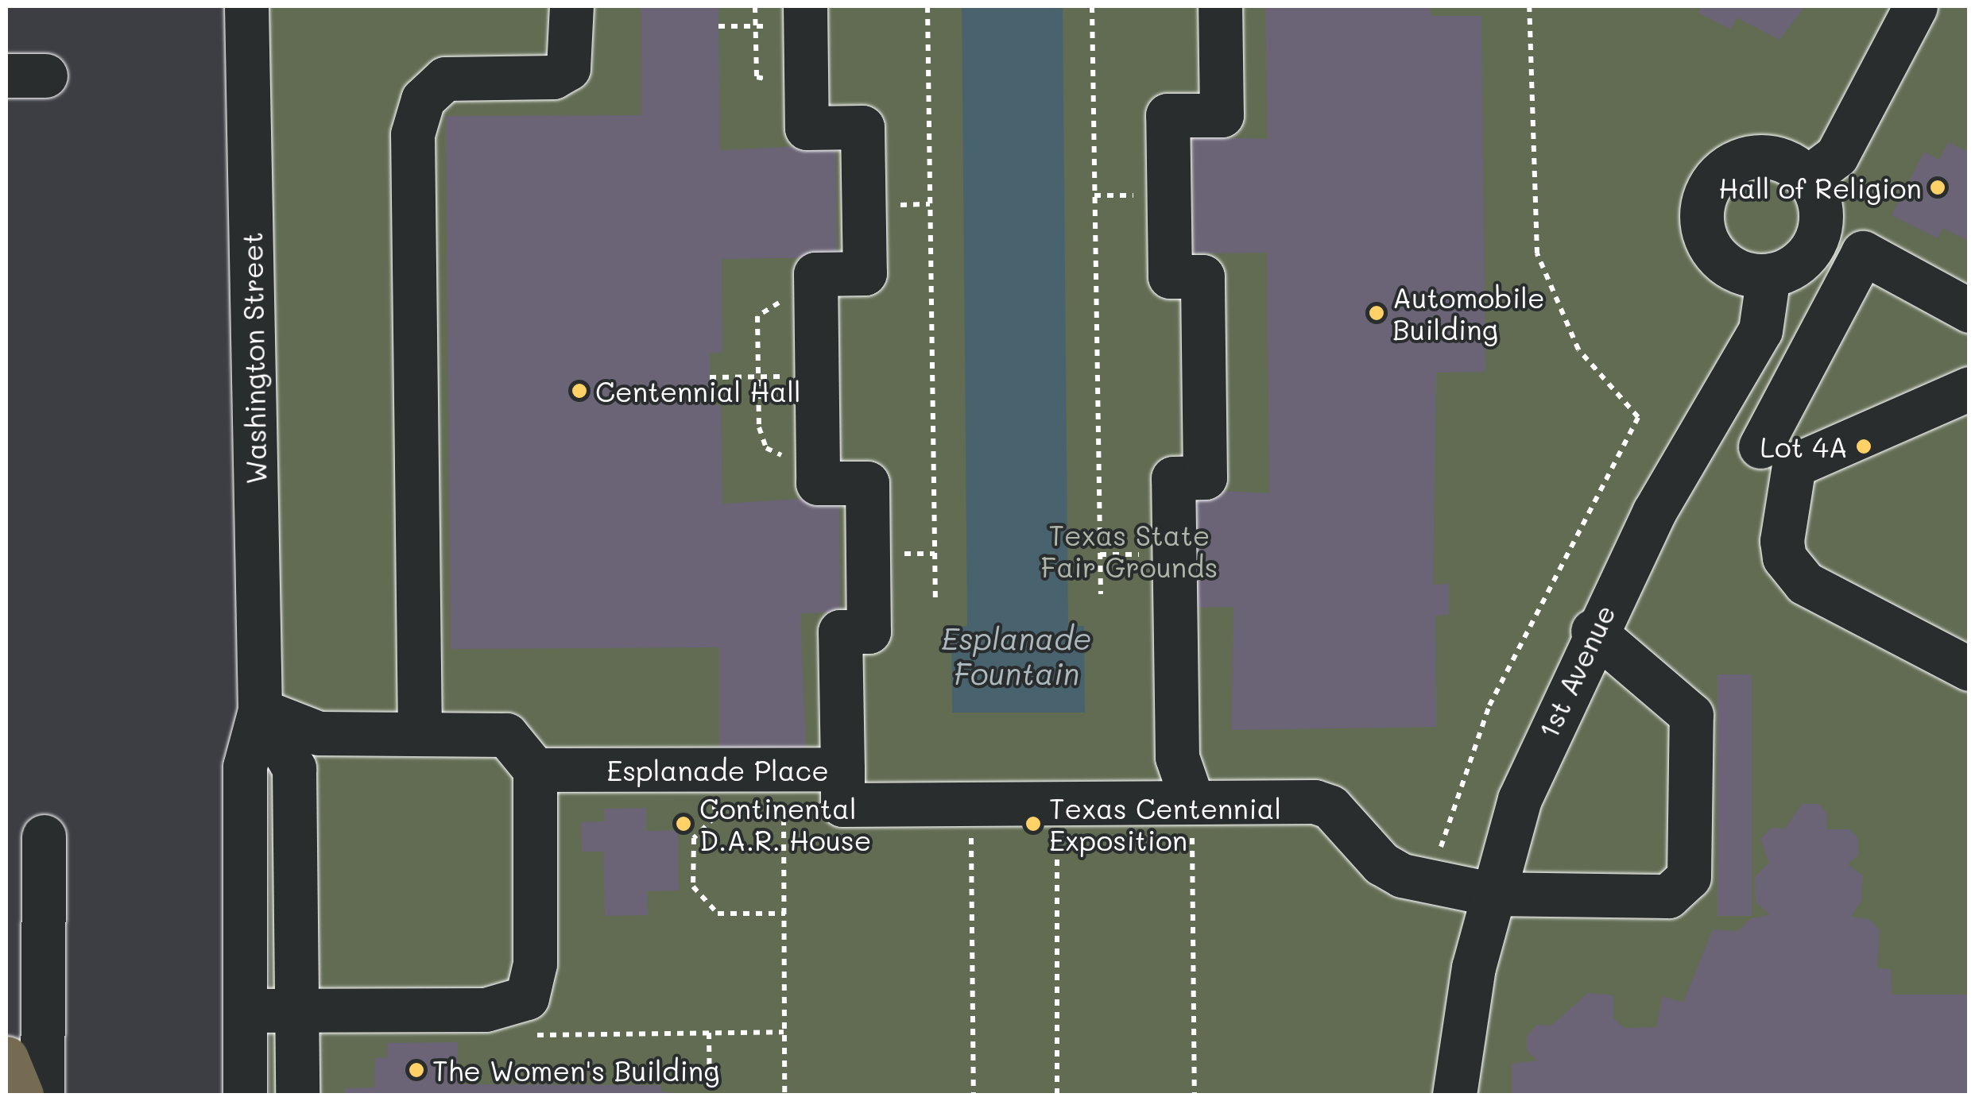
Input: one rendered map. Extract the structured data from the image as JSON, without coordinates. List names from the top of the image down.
{
  "streets": {
    "street": ["Washington Street", "1st Avenue", "Esplanade Place"]
  },
  "crossings": [
    ["1st Avenue", "Esplanade Place"]
  ],
  "water": ["Esplanade Fountain"],
  "parks": ["Texas State Fair Grounds"],
  "places": [
    "Hall of Religion",
    "Automobile Building",
    "Centennial Hall",
    "Lot 4A",
    "Continental D.A.R. House",
    "Texas Centennial Exposition",
    "The Women's Building"
  ]
}
